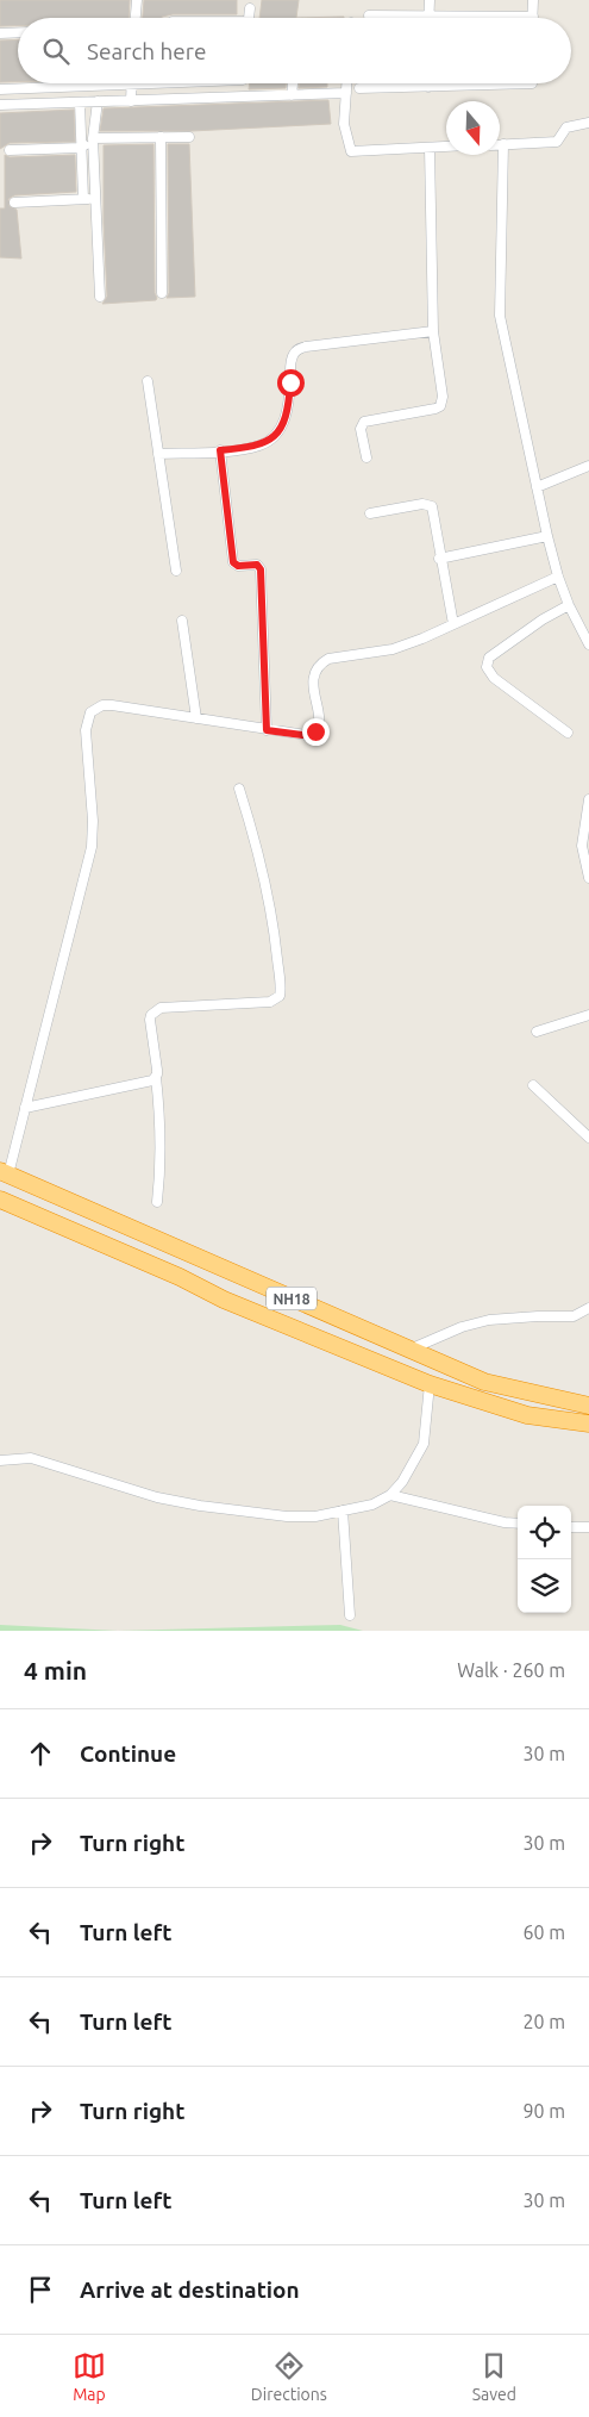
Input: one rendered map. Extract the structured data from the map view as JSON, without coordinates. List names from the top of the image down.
{
  "streets": {
    "highway": ["NH18"]
  },
  "north": "bottom",
  "page": {
    "search": "Search here",
    "heading": ["4 min", "Walk · 260 m"],
    "list": [
      ["Continue", "30 m"],
      ["Turn right", "30 m"],
      ["Turn left", "60 m"],
      ["Turn left", "20 m"],
      ["Turn right", "90 m"],
      ["Turn left", "30 m"],
      "Arrive at destination"
    ],
    "nav": ["Map", "Directions", "Saved"]
  }
}
